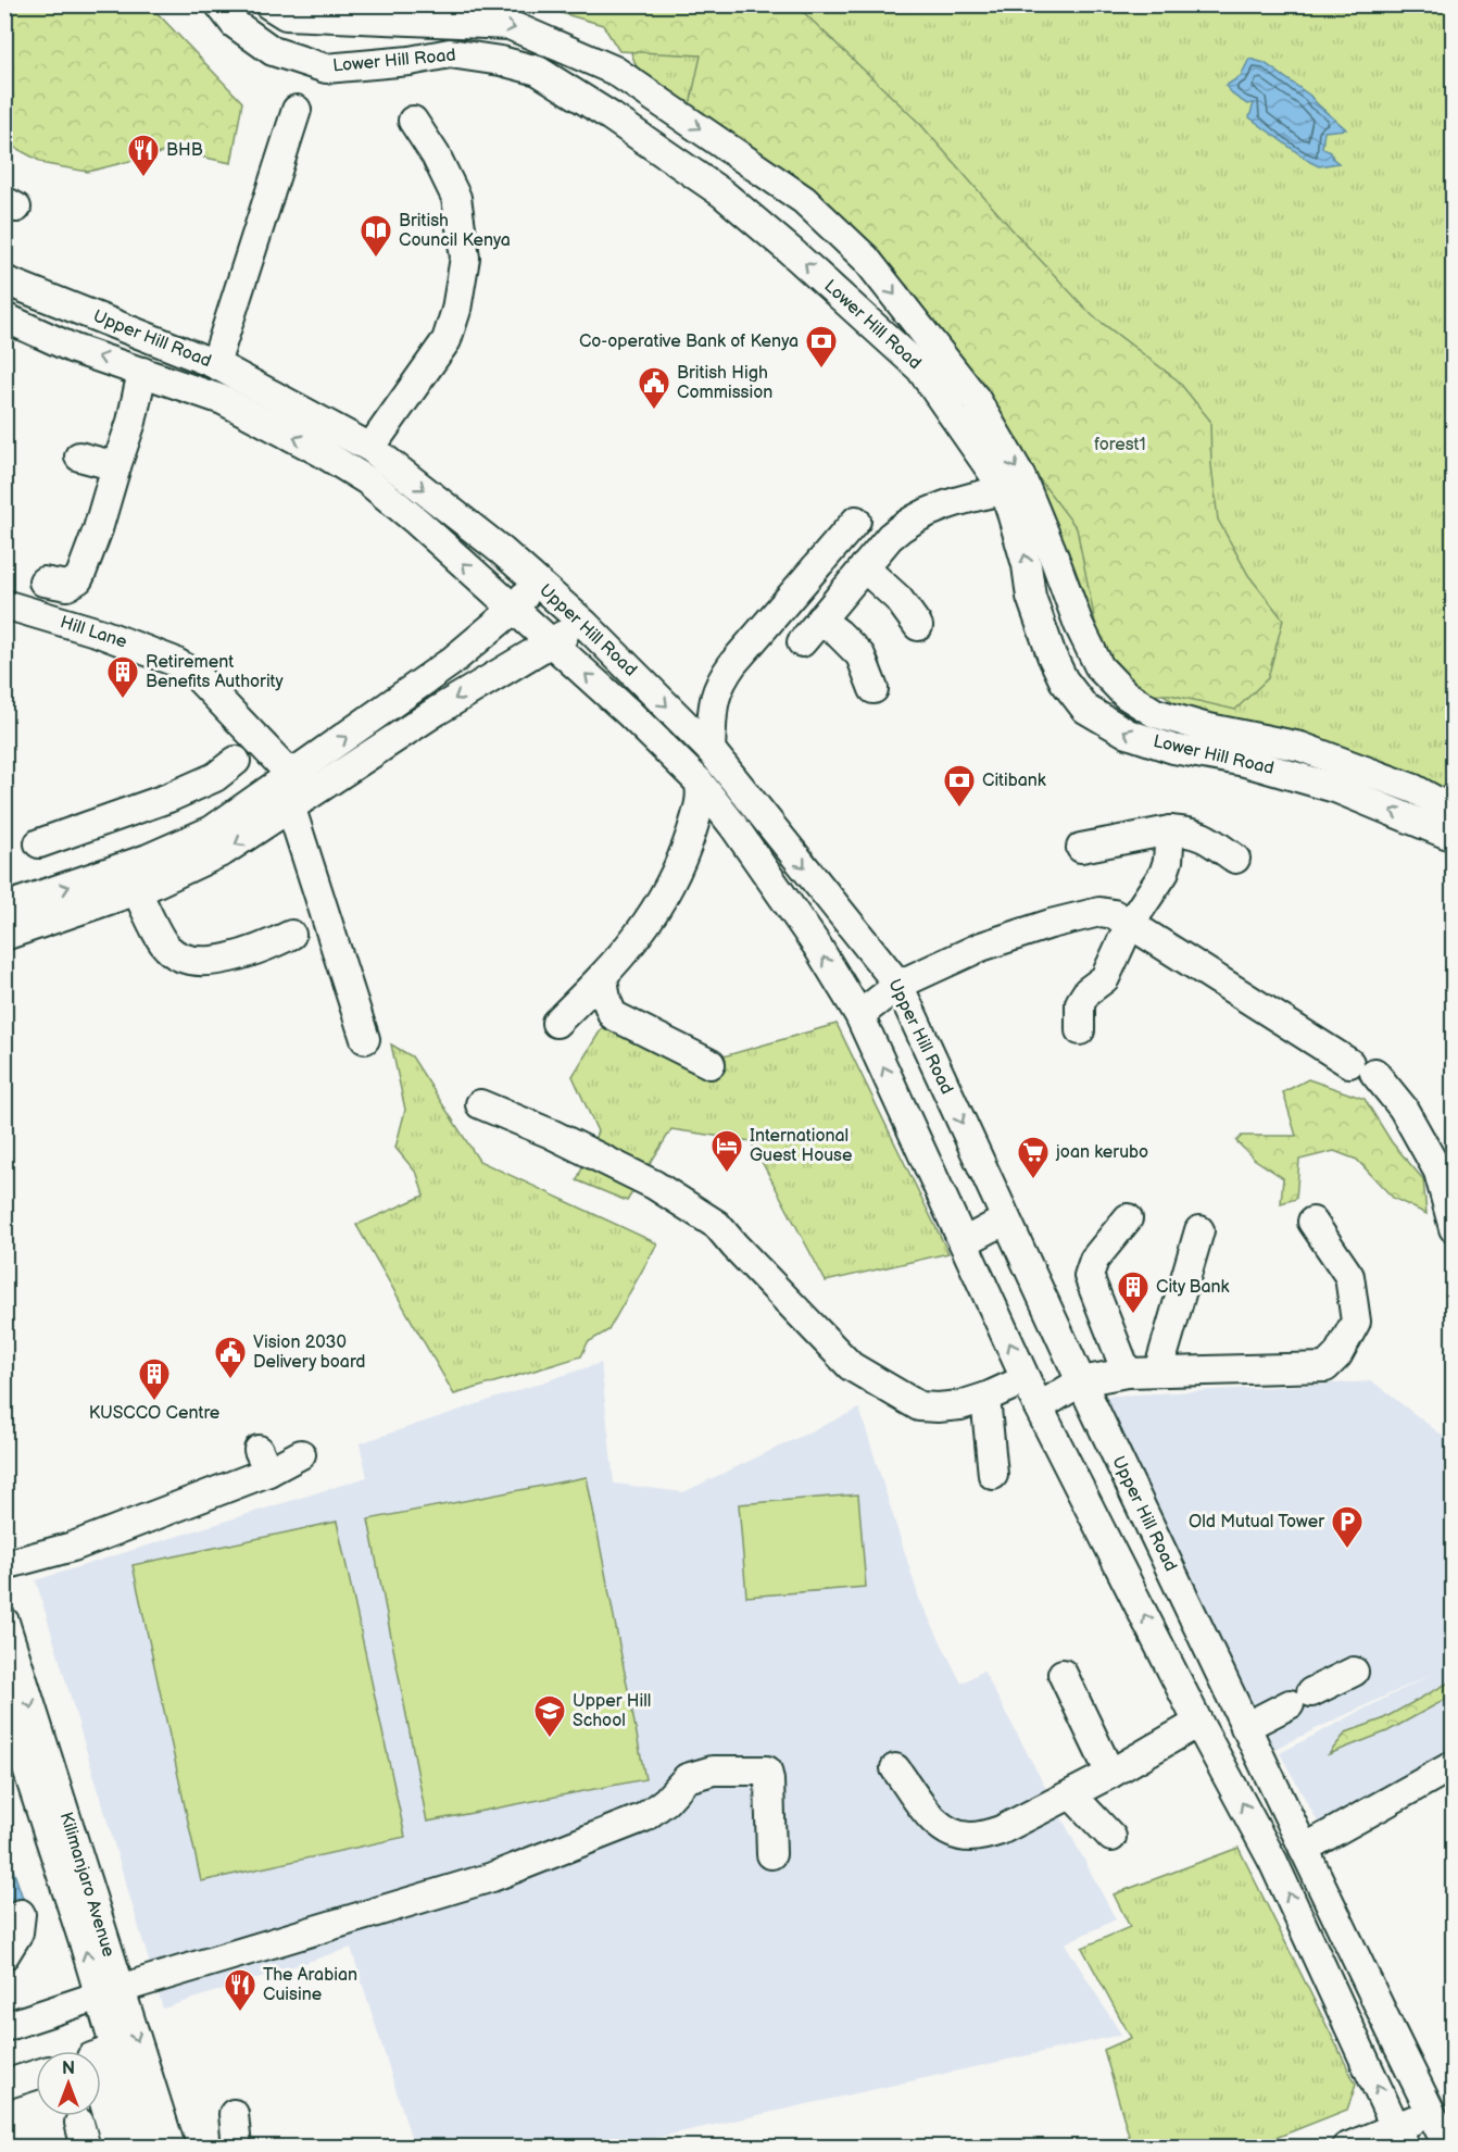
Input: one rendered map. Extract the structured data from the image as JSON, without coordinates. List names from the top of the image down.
{
  "streets": {
    "street": [
      "Lower Hill Road",
      "Upper Hill Road",
      "Hill Lane",
      "Kilimanjaro Avenue"
    ]
  },
  "parks": ["forest1"],
  "places": {
    "restaurant": ["BHB", "The Arabian Cuisine"],
    "library": ["British Council Kenya"],
    "bank": ["Co-operative Bank of Kenya", "Citibank"],
    "public building": ["British High Commission", "Vision 2030 Delivery board"],
    "building": ["Retirement Benefits Authority", "City Bank", "KUSCCO Centre"],
    "hotel": ["International Guest House"],
    "supermarket": ["joan kerubo"],
    "parking": ["Old Mutual Tower"],
    "school or university": ["Upper Hill School"]
  },
  "north": "top"
}
